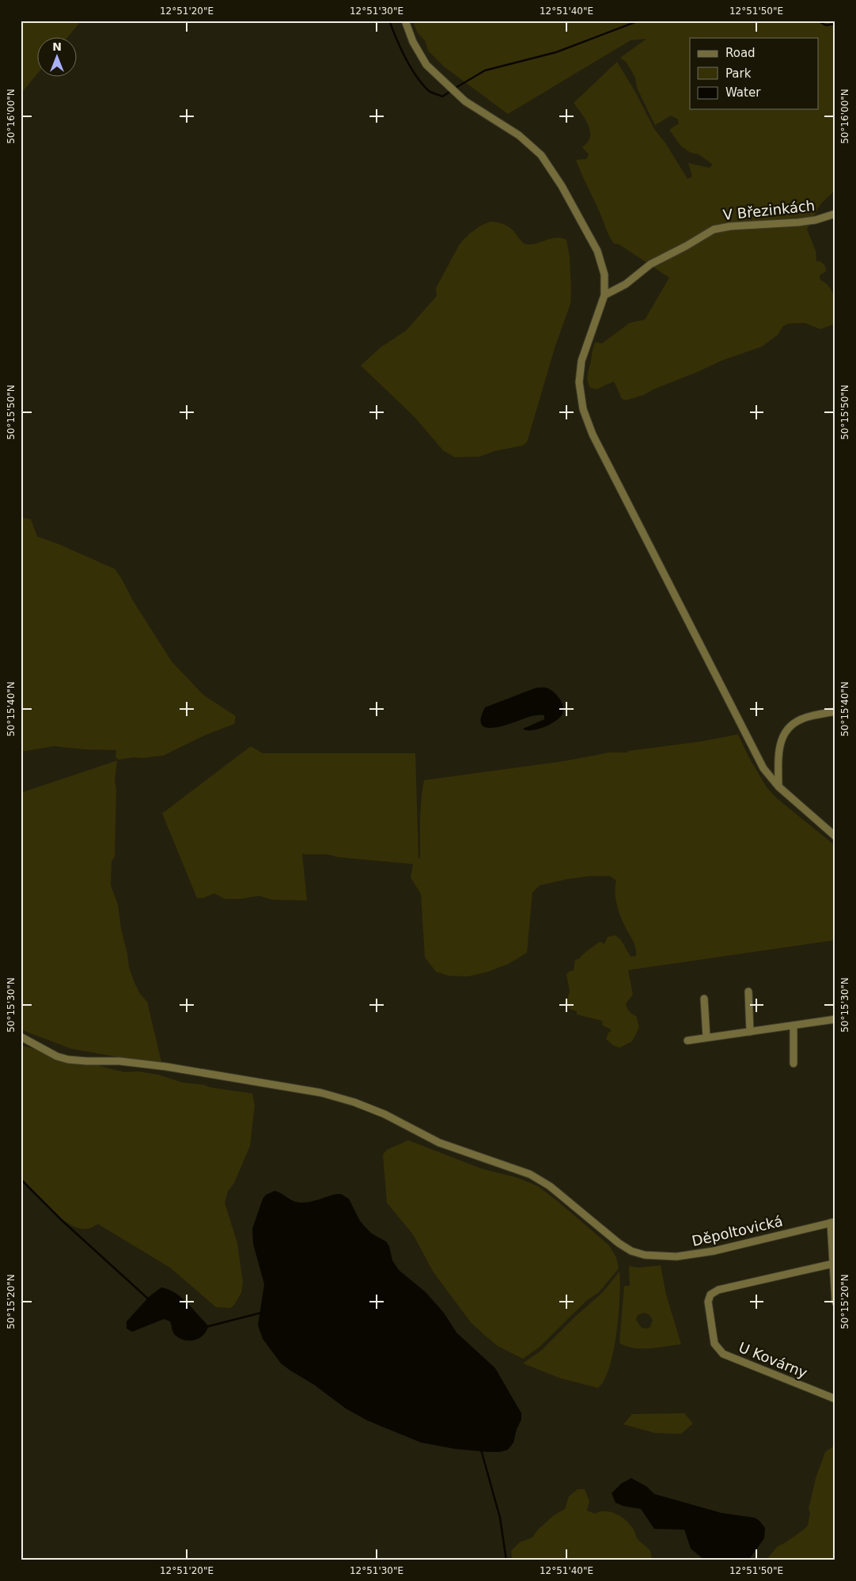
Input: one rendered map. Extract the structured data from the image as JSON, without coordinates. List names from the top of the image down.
{
  "streets": {
    "street": ["V Březinkách", "Děpoltovická", "U Kovárny"]
  },
  "legend": ["Road", "Park", "Water"],
  "north": "top",
  "coordinates": [
    "12°51'20\"E",
    "12°51'30\"E",
    "12°51'40\"E",
    "12°51'50\"E",
    "50°16'00\"N",
    "50°15'50\"N",
    "50°15'40\"N",
    "50°15'30\"N",
    "50°15'20\"N"
  ]
}
